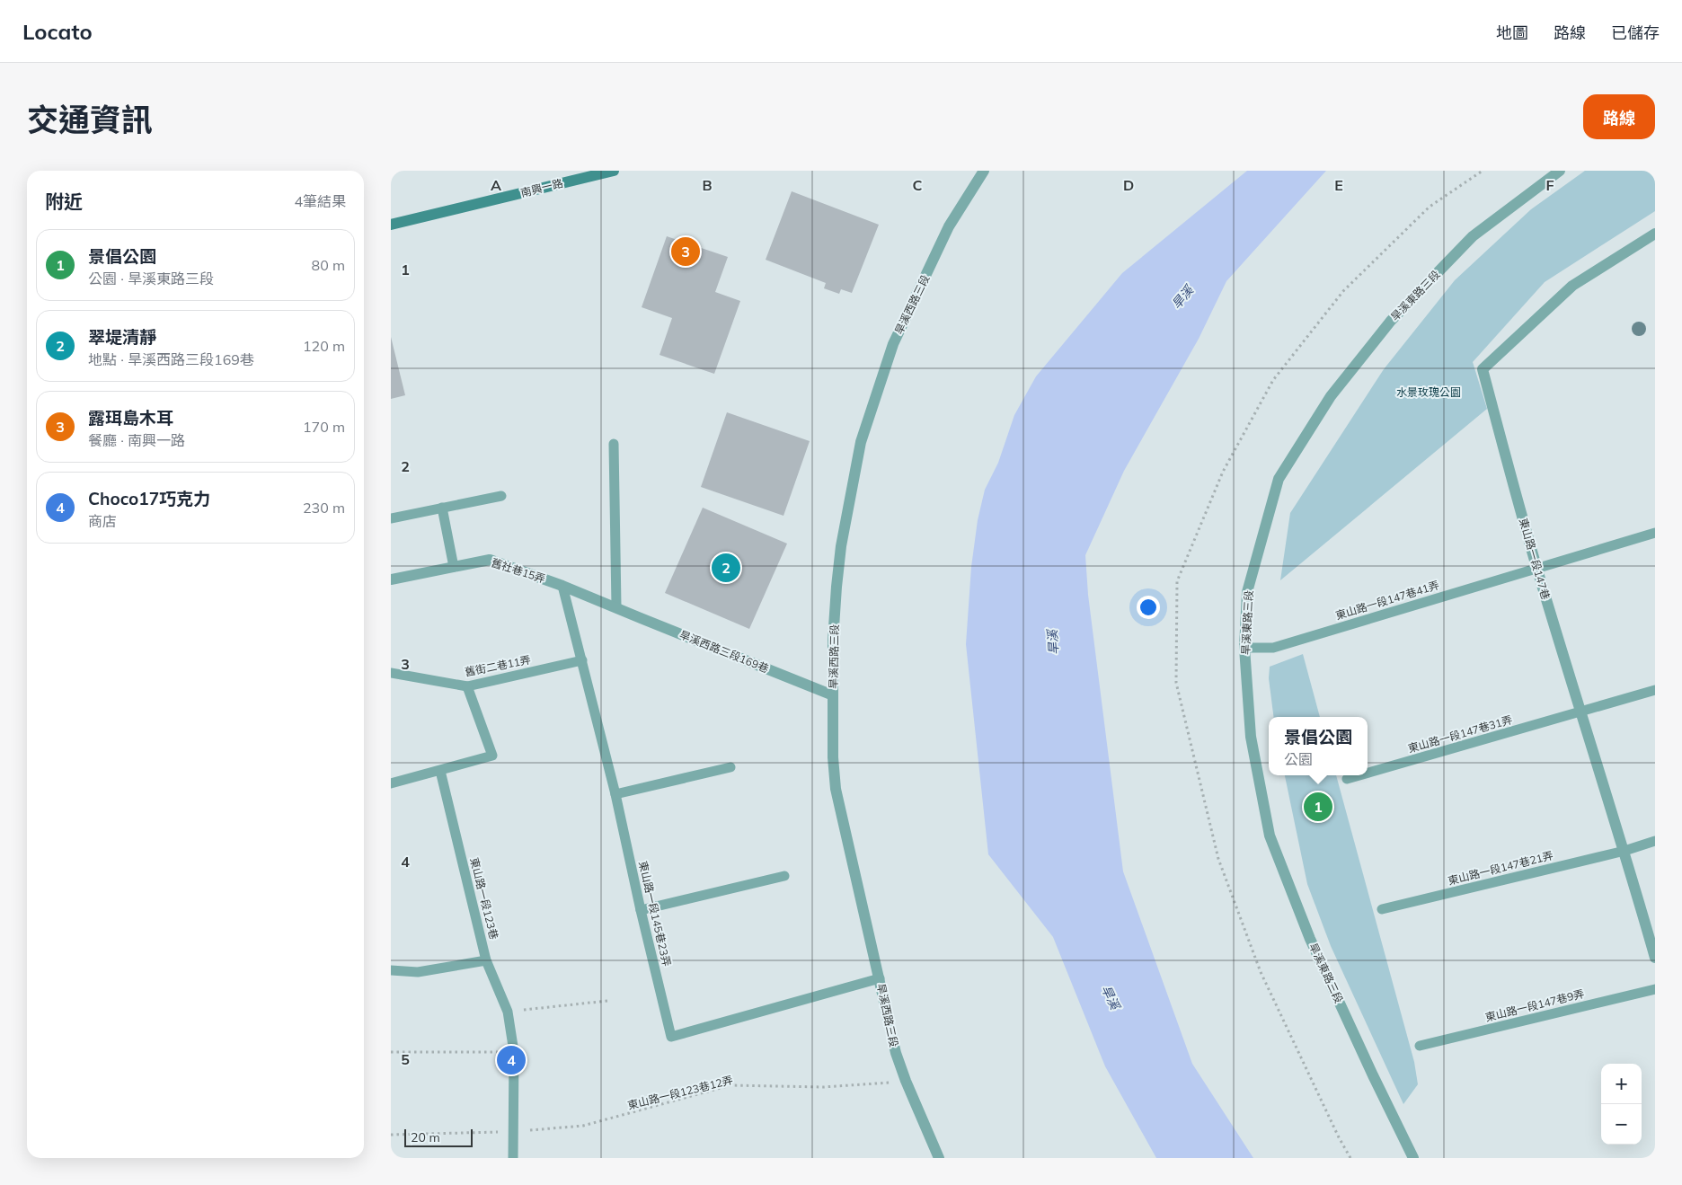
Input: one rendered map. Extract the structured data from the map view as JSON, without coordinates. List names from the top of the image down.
{
  "streets": {
    "street": [
      "南興一路",
      "旱溪東路三段",
      "旱溪西路三段",
      "東山路一段147巷",
      "舊社巷15弄",
      "旱溪西路三段169巷"
    ],
    "lane": [
      "東山路一段147巷41弄",
      "舊街二巷11弄",
      "東山路一段147巷31弄",
      "東山路一段147巷21弄",
      "東山路一段123巷",
      "東山路一段145巷23弄",
      "東山路一段147巷9弄"
    ],
    "path": ["東山路一段123巷12弄"]
  },
  "crossings": [
    ["旱溪東路三段", "東山路一段147巷41弄"],
    ["旱溪西路三段", "旱溪西路三段169巷"],
    ["旱溪西路三段", "東山路一段145巷23弄"],
    ["旱溪西路三段", "東山路一段123巷12弄"],
    ["東山路一段147巷", "東山路一段147巷41弄"],
    ["東山路一段147巷", "東山路一段147巷31弄"],
    ["東山路一段147巷", "東山路一段147巷21弄"],
    ["舊社巷15弄", "旱溪西路三段169巷"],
    ["舊社巷15弄", "東山路一段145巷23弄"],
    ["舊街二巷11弄", "東山路一段145巷23弄"],
    ["東山路一段123巷", "東山路一段123巷12弄"]
  ],
  "water": ["旱溪"],
  "parks": ["水景玫瑰公園"],
  "scale_bar": "20 m",
  "page": {
    "header": "Locato",
    "nav": ["地圖", "路線", "已儲存"],
    "title": "交通資訊",
    "buttons": "路線",
    "heading": ["附近", "4筆結果"],
    "list": [
      {
        "mark": "1",
        "name": "景倡公園",
        "note": "公園 · 旱溪東路三段",
        "value": "80 m"
      },
      {
        "mark": "2",
        "name": "翠堤清靜",
        "note": "地點 · 旱溪西路三段169巷",
        "value": "120 m"
      },
      {
        "mark": "3",
        "name": "露珥島木耳",
        "note": "餐廳 · 南興一路",
        "value": "170 m"
      },
      {
        "mark": "4",
        "name": "Choco17巧克力",
        "note": "商店",
        "value": "230 m"
      }
    ],
    "pins": [
      "3",
      "2",
      "1",
      "4"
    ],
    "popup": ["景倡公園", "公園"],
    "map_buttons": ["+", "−"],
    "scale": "20 m"
  },
  "grid": {
    "columns": [
      "A",
      "B",
      "C",
      "D",
      "E",
      "F"
    ],
    "rows": [
      "1",
      "2",
      "3",
      "4",
      "5"
    ]
  }
}
